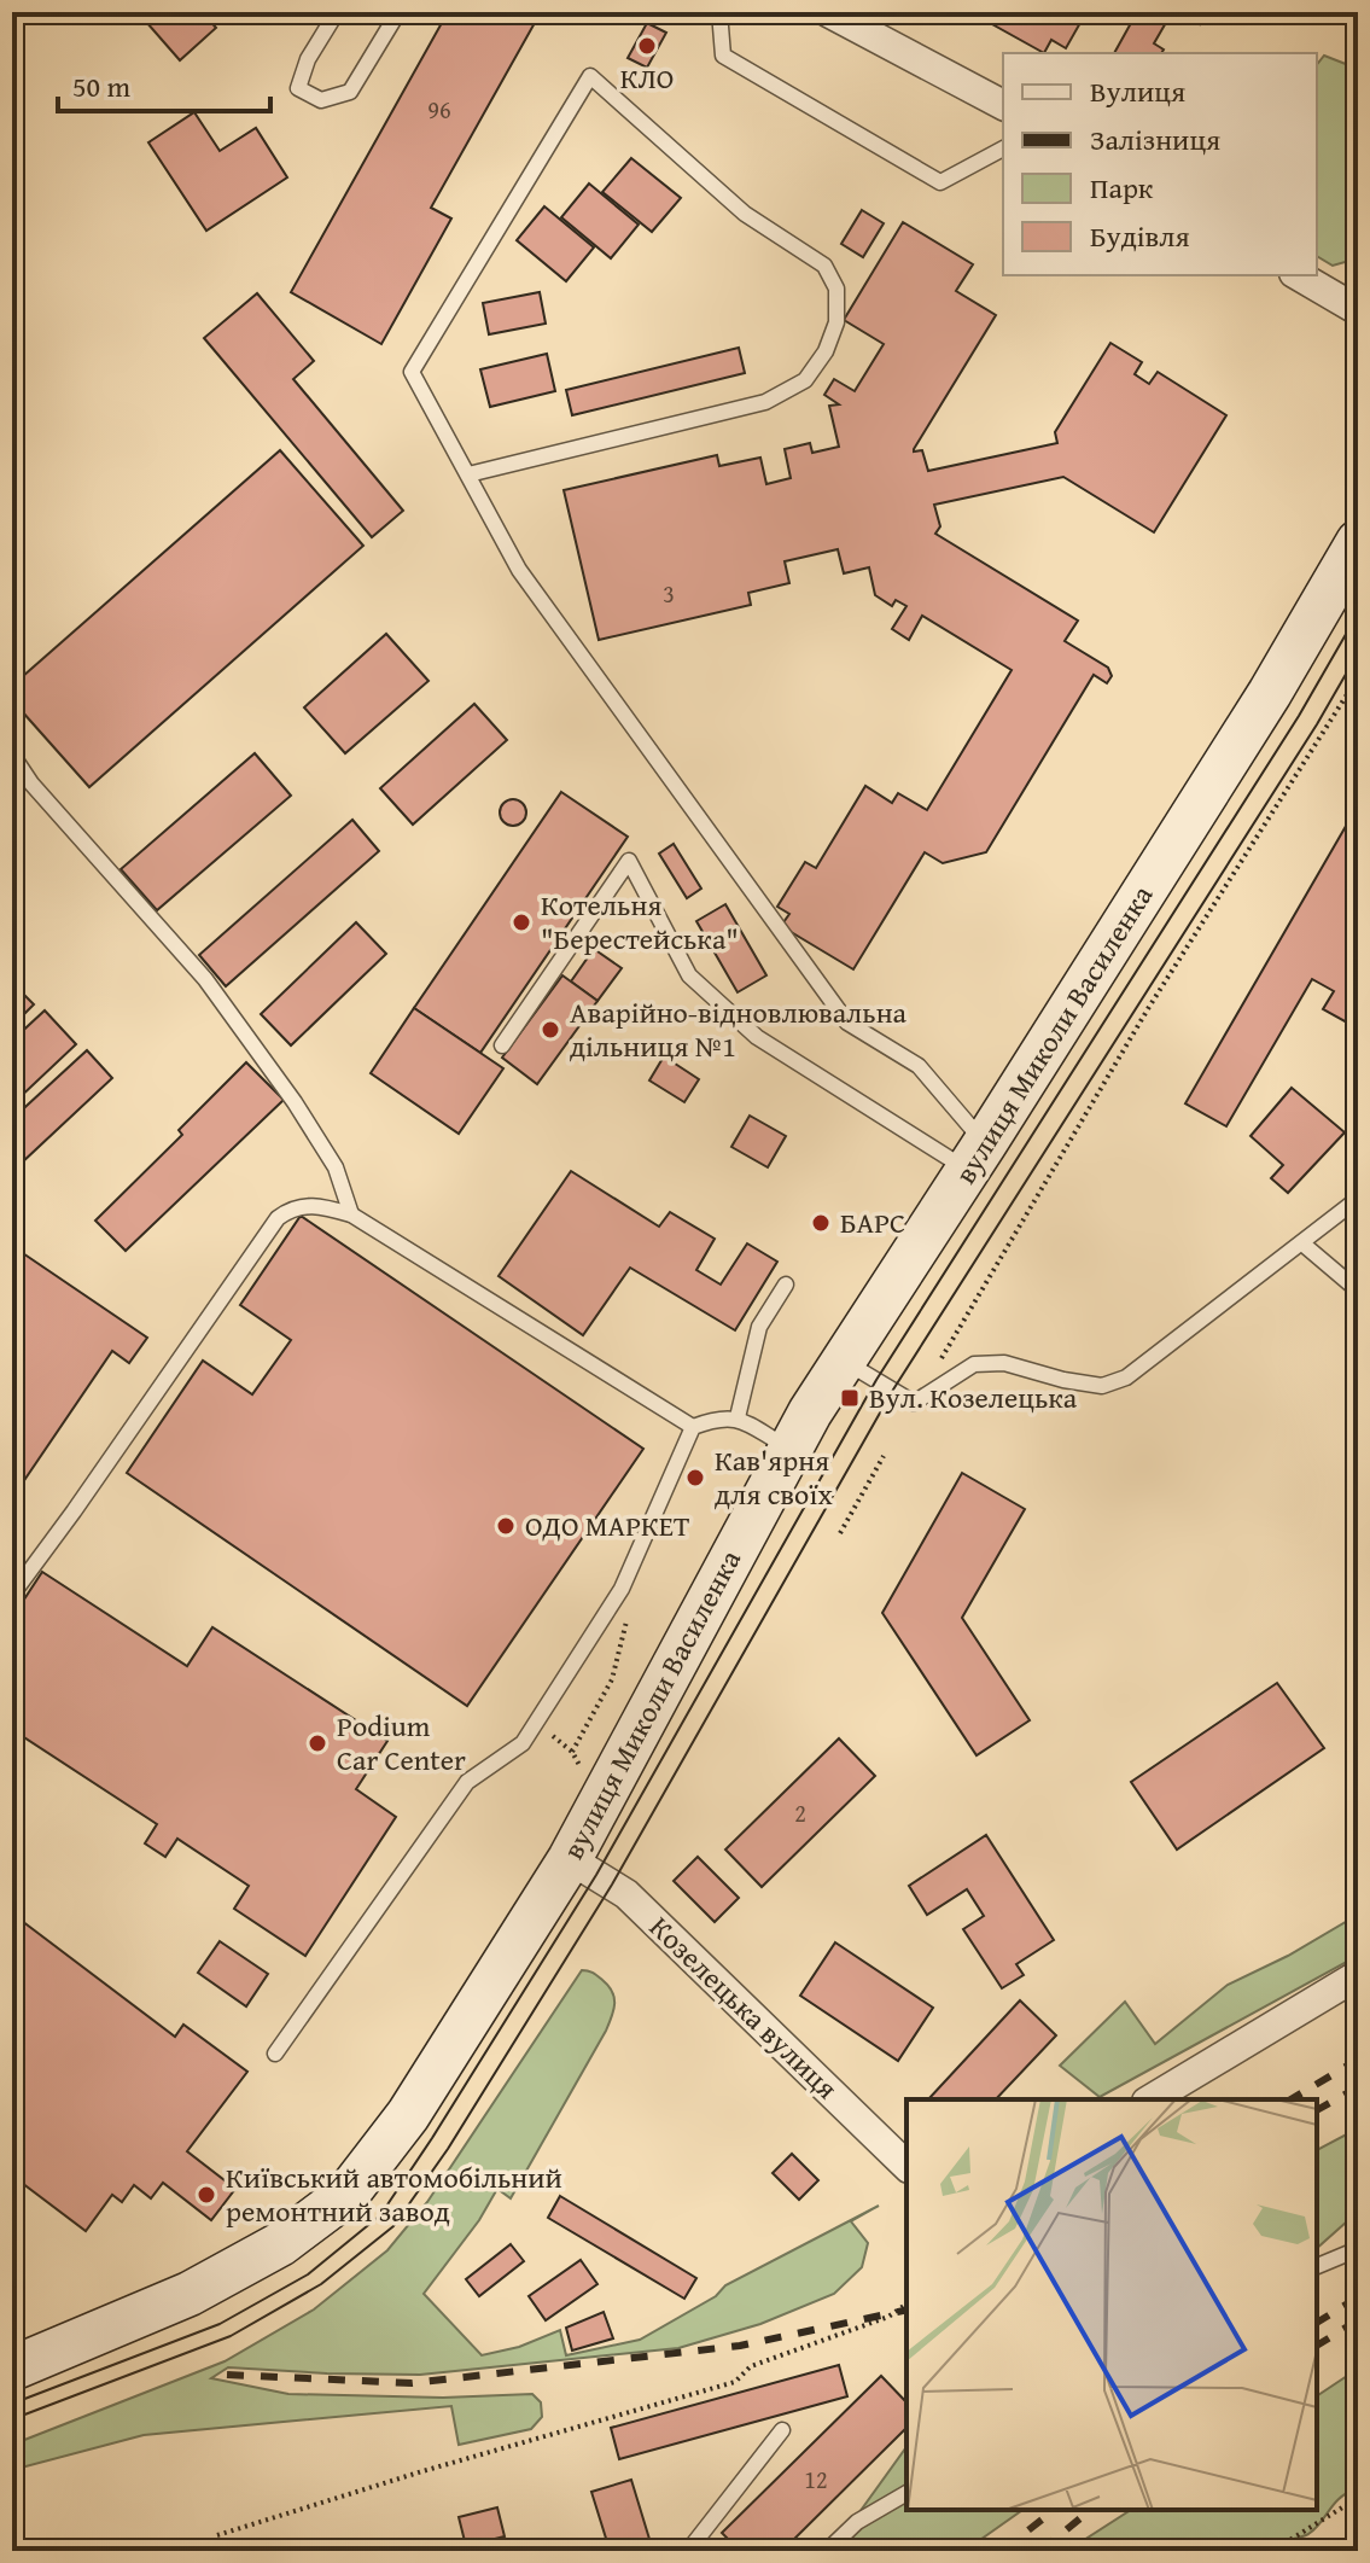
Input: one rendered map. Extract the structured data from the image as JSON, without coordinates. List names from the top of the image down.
{
  "streets": {
    "main road": ["вулиця Миколи Василенка"],
    "street": ["Козелецька вулиця"]
  },
  "crossings": [
    ["вулиця Миколи Василенка", "Козелецька вулиця"]
  ],
  "places": {
    "other": [
      "КЛО",
      "Котельня \"Берестейська\"",
      "Аварійно-відновлювальна дільниця №1",
      "БАРС",
      "Кав'ярня для своїх",
      "ОДО МАРКЕТ",
      "Podium Car Center",
      "Київський автомобільний ремонтний завод"
    ],
    "transit": ["Вул. Козелецька"]
  },
  "house_numbers": [
    "96",
    "3",
    "2",
    "12"
  ],
  "legend": [
    "Вулиця",
    "Залізниця",
    "Парк",
    "Будівля"
  ],
  "scale_bar": "50 m"
}
